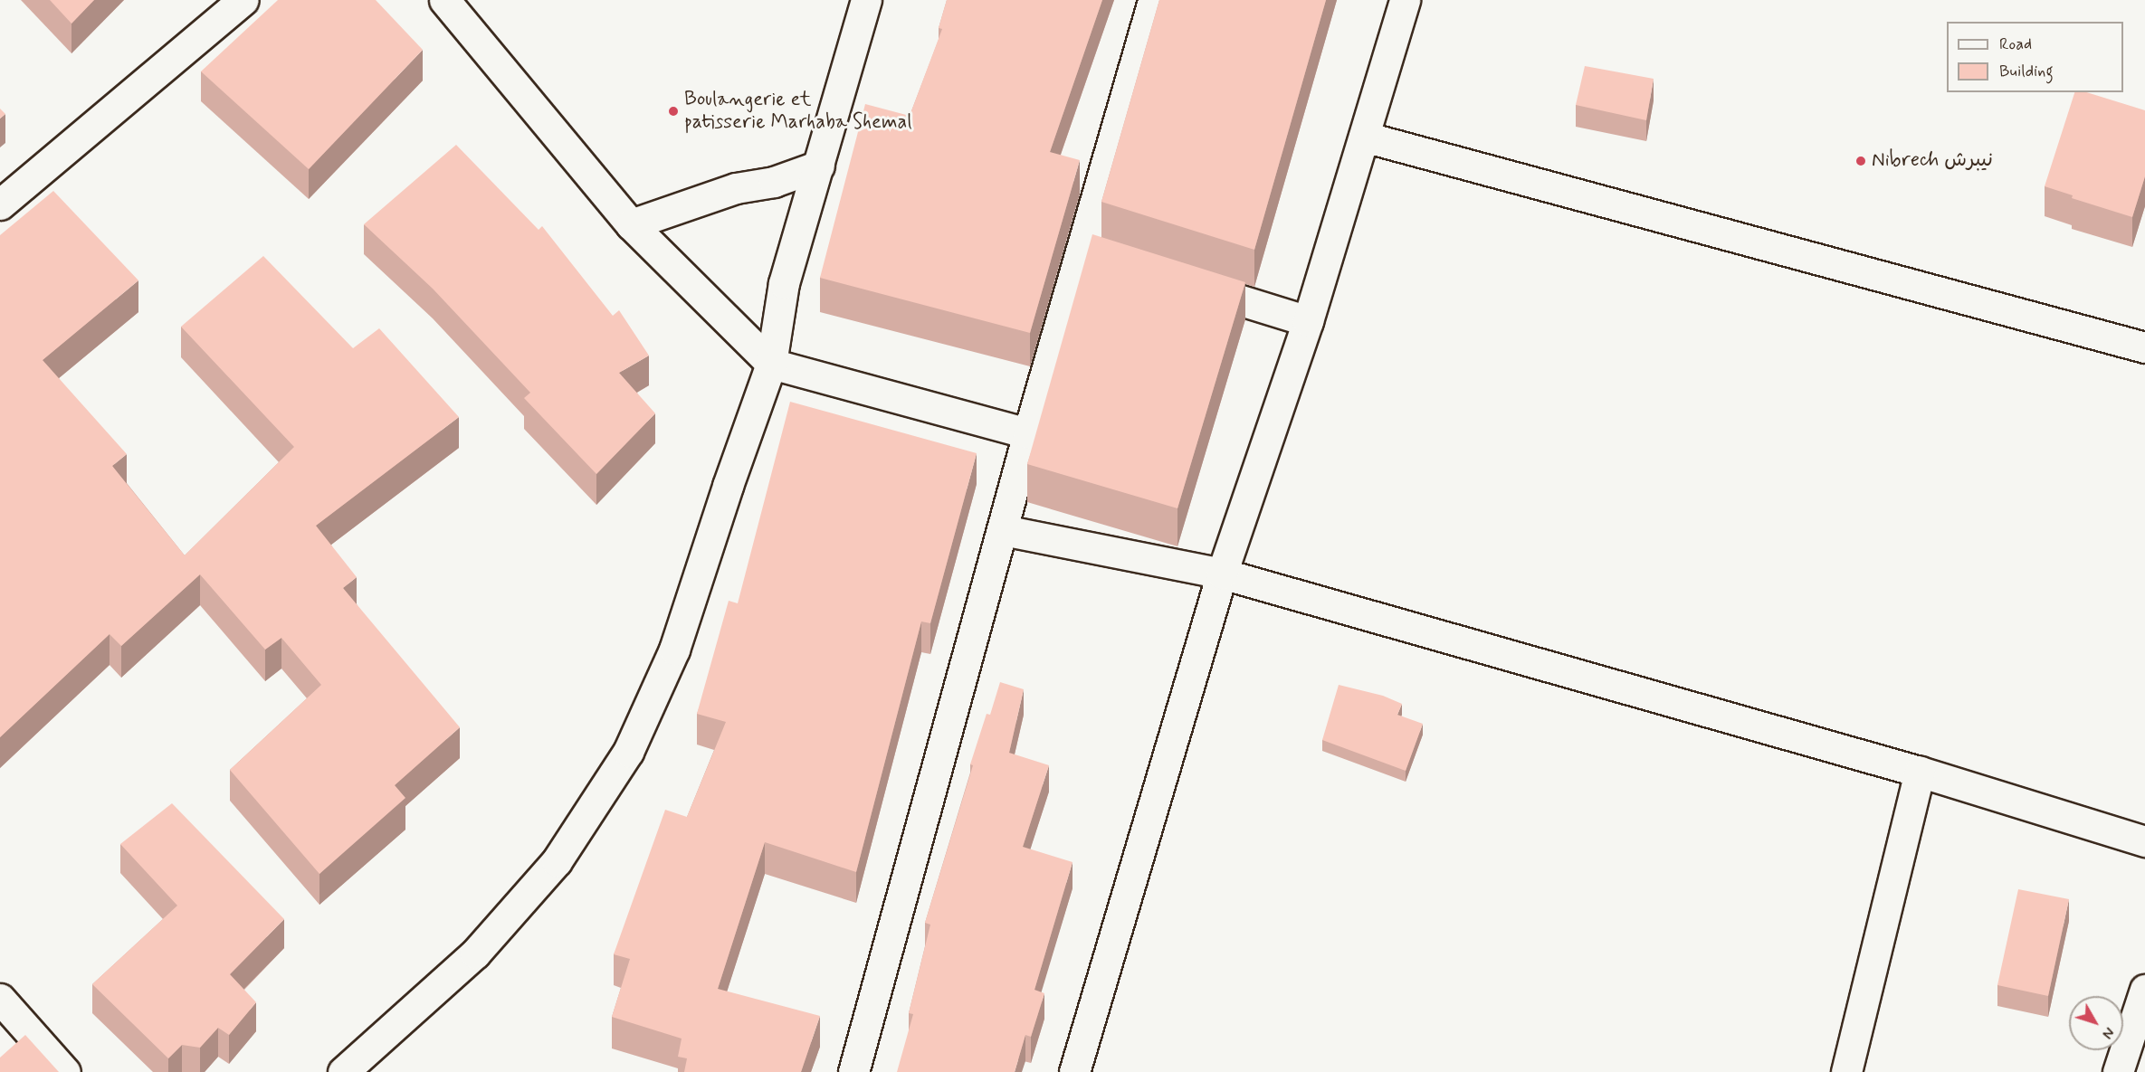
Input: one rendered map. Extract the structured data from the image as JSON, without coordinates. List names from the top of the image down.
{
  "places": ["Boulangerie et patisserie Marhaba Shemal", "Nibrech نيبرش"],
  "legend": ["Road", "Building"],
  "north": "bottom right"
}
